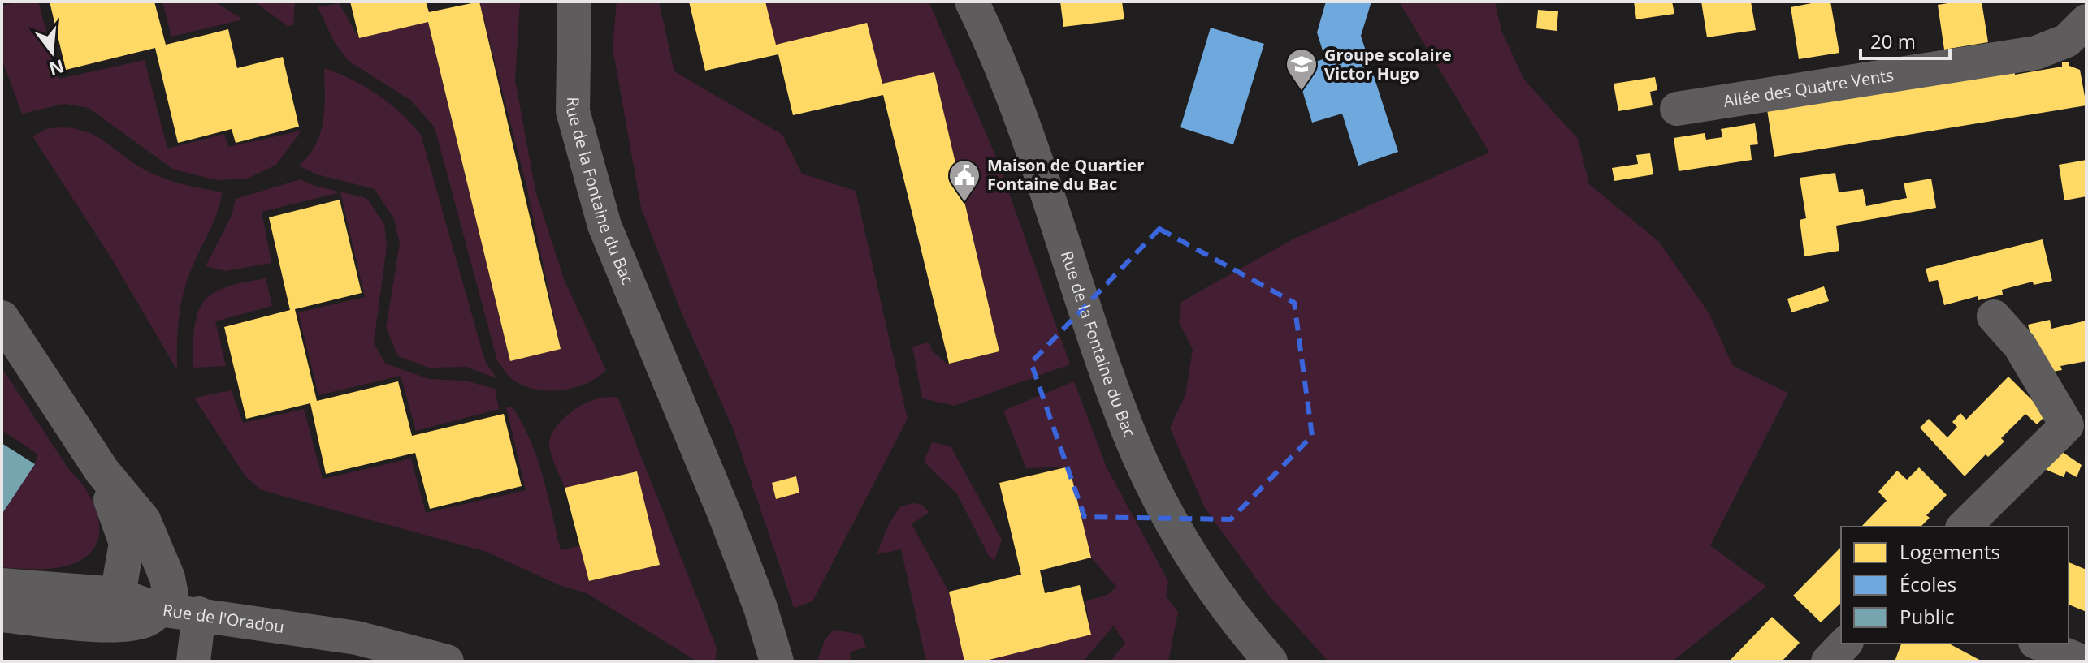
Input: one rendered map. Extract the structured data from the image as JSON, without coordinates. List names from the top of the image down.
{
  "streets": {
    "main road": ["Rue de l'Oradou"],
    "street": ["Allée des Quatre Vents", "Rue de la Fontaine du Bac"]
  },
  "places": {
    "school or university": ["Groupe scolaire Victor Hugo"],
    "public building": ["Maison de Quartier Fontaine du Bac"]
  },
  "legend": ["Logements", "Écoles", "Public"],
  "scale_bar": "20 m",
  "north": "bottom"
}
